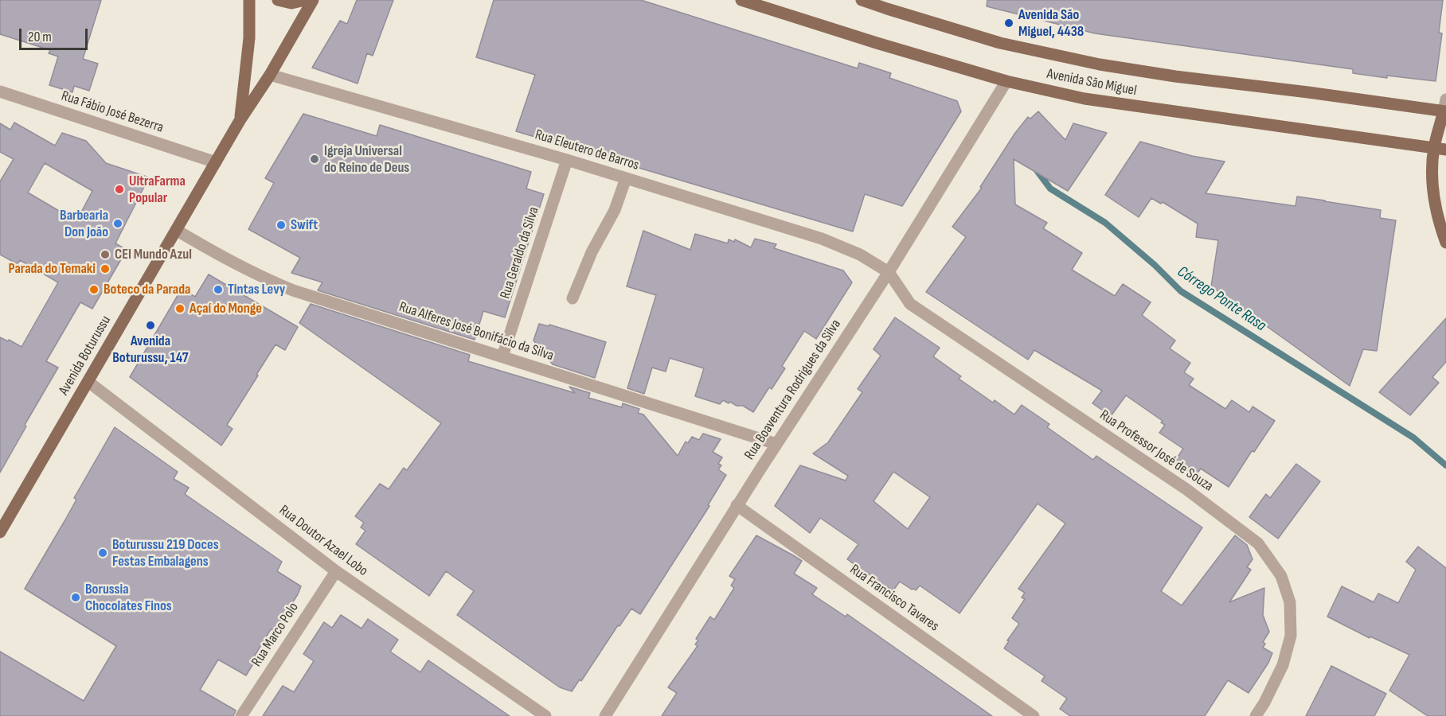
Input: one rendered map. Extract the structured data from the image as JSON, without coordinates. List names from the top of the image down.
{
  "streets": {
    "main road": ["Avenida São Miguel", "Avenida Boturussu"],
    "street": [
      "Rua Fábio José Bezerra",
      "Rua Eleutero de Barros",
      "Rua Geraldo da Silva",
      "Rua Alferes José Bonifácio da Silva",
      "Rua Boaventura Rodrigues da Silva",
      "Rua Professor José de Souza",
      "Rua Doutor Azael Lobo",
      "Rua Francisco Tavares",
      "Rua Marco Polo"
    ]
  },
  "crossings": [
    ["Avenida São Miguel", "Rua Boaventura Rodrigues da Silva"],
    ["Rua Fábio José Bezerra", "Avenida Boturussu"],
    ["Rua Eleutero de Barros", "Rua Geraldo da Silva"],
    ["Rua Eleutero de Barros", "Avenida Boturussu"],
    ["Rua Eleutero de Barros", "Rua Boaventura Rodrigues da Silva"],
    ["Rua Eleutero de Barros", "Rua Professor José de Souza"],
    ["Rua Geraldo da Silva", "Rua Alferes José Bonifácio da Silva"],
    ["Rua Alferes José Bonifácio da Silva", "Avenida Boturussu"],
    ["Rua Alferes José Bonifácio da Silva", "Rua Boaventura Rodrigues da Silva"],
    ["Avenida Boturussu", "Rua Doutor Azael Lobo"],
    ["Rua Boaventura Rodrigues da Silva", "Rua Professor José de Souza"],
    ["Rua Boaventura Rodrigues da Silva", "Rua Francisco Tavares"],
    ["Rua Doutor Azael Lobo", "Rua Marco Polo"]
  ],
  "water": ["Córrego Ponte Rasa"],
  "places": [
    "Avenida São Miguel, 4438",
    "Igreja Universal do Reino de Deus",
    "UltraFarma Popular",
    "Barbearia Don João",
    "Swift",
    "CEI Mundo Azul",
    "Parada do Temaki",
    "Boteco da Parada",
    "Tintas Levy",
    "Açaí do Monge",
    "Avenida Boturussu, 147",
    "Boturussu 219 Doces Festas Embalagens",
    "Borussia Chocolates Finos"
  ],
  "scale_bar": "20 m"
}
